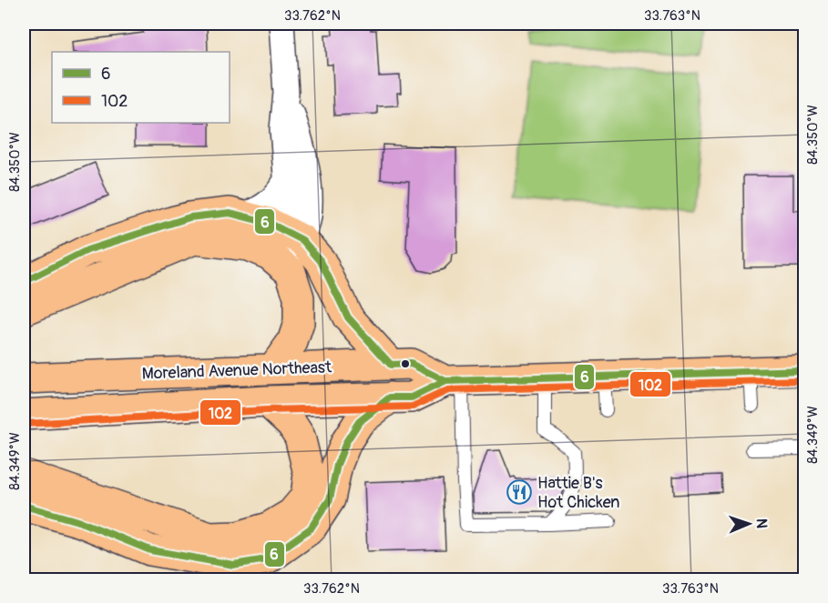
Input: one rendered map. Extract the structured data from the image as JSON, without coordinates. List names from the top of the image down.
{
  "streets": {
    "highway": ["Moreland Avenue Northeast"]
  },
  "places": {
    "restaurant": ["Hattie B's Hot Chicken"]
  },
  "lines": ["transit line 6", "transit line 102"],
  "legend": ["6", "102"],
  "north": "right",
  "coordinates": [
    "33.762°N",
    "33.763°N",
    "84.350°W",
    "84.349°W"
  ]
}
